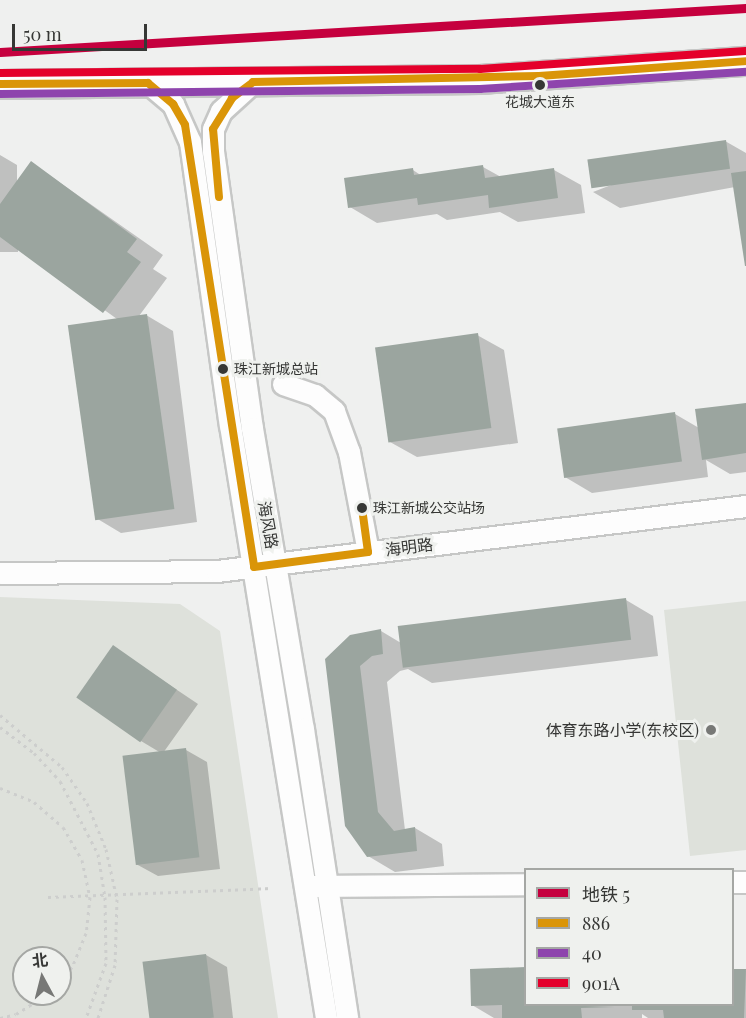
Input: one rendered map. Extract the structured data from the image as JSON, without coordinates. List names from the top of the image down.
{
  "streets": {
    "street": ["海风路", "海明路"]
  },
  "crossings": [
    ["海风路", "海明路"]
  ],
  "places": [
    "花城大道东",
    "珠江新城总站",
    "珠江新城公交站场",
    "体育东路小学(东校区)"
  ],
  "lines": [
    "metro line 5",
    "transit line 901A",
    "transit line 886",
    "transit line 40"
  ],
  "legend": [
    "地铁 5",
    "886",
    "40",
    "901A"
  ],
  "scale_bar": "50 m",
  "north": "top"
}
